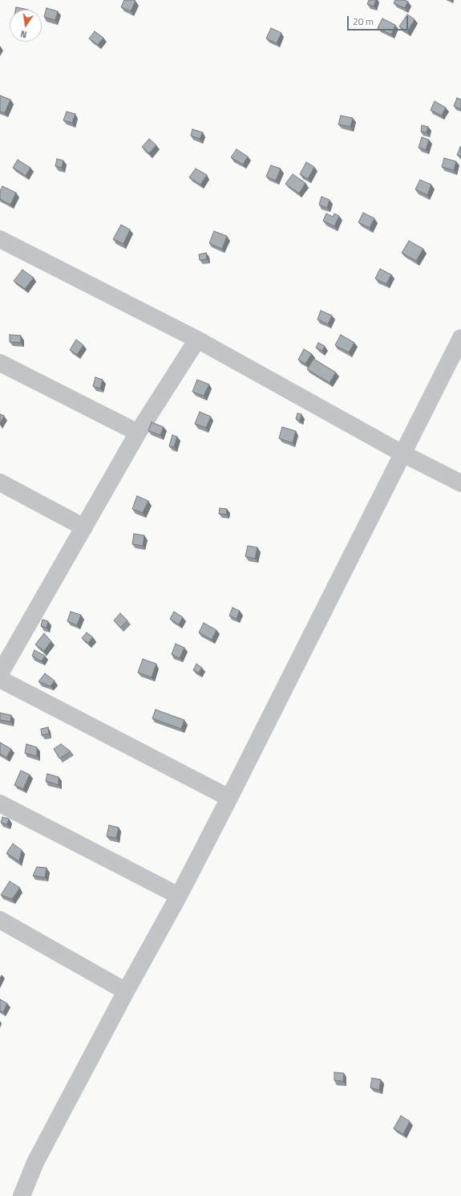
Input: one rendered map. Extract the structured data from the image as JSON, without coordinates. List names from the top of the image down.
{
  "scale_bar": "20 m",
  "north": "bottom"
}
